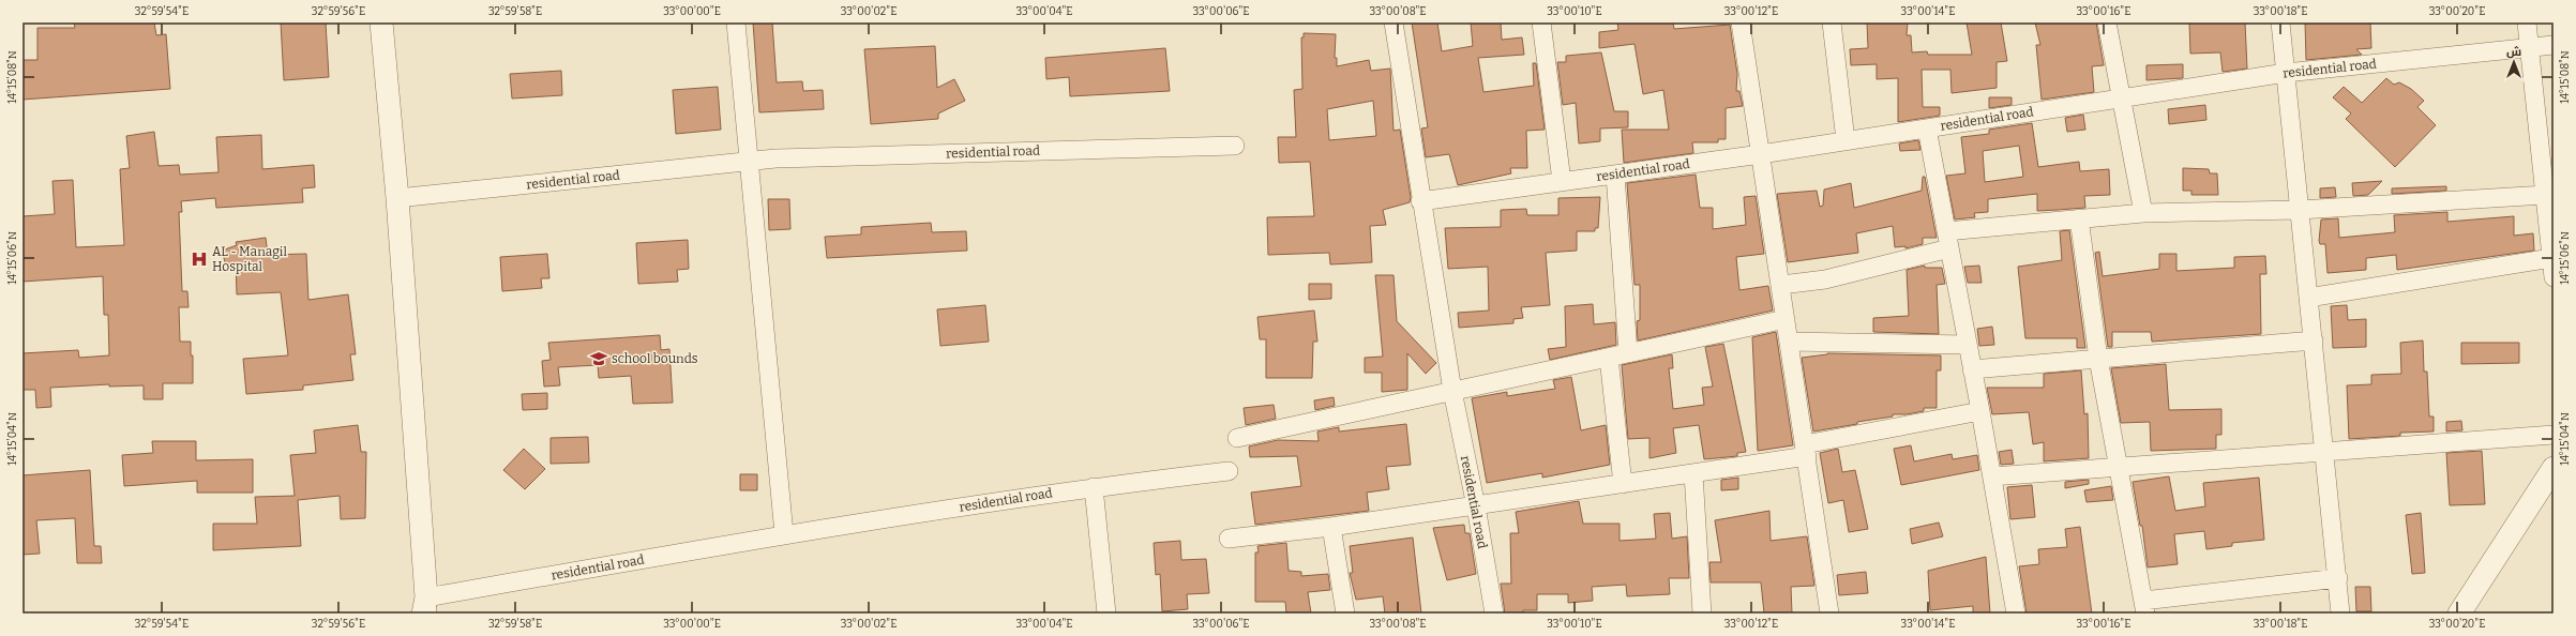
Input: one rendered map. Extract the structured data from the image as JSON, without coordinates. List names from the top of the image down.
{
  "streets": {
    "street": ["residential road"]
  },
  "places": {
    "hospital": ["AL - Managil Hospital"],
    "school or university": ["school bounds"]
  },
  "north": "top",
  "coordinates": [
    "32°59'54\"E",
    "32°59'56\"E",
    "32°59'58\"E",
    "33°00'00\"E",
    "33°00'02\"E",
    "33°00'04\"E",
    "33°00'06\"E",
    "33°00'08\"E",
    "33°00'10\"E",
    "33°00'12\"E",
    "33°00'14\"E",
    "33°00'16\"E",
    "33°00'18\"E",
    "33°00'20\"E",
    "14°15'08\"N",
    "14°15'06\"N",
    "14°15'04\"N"
  ]
}
